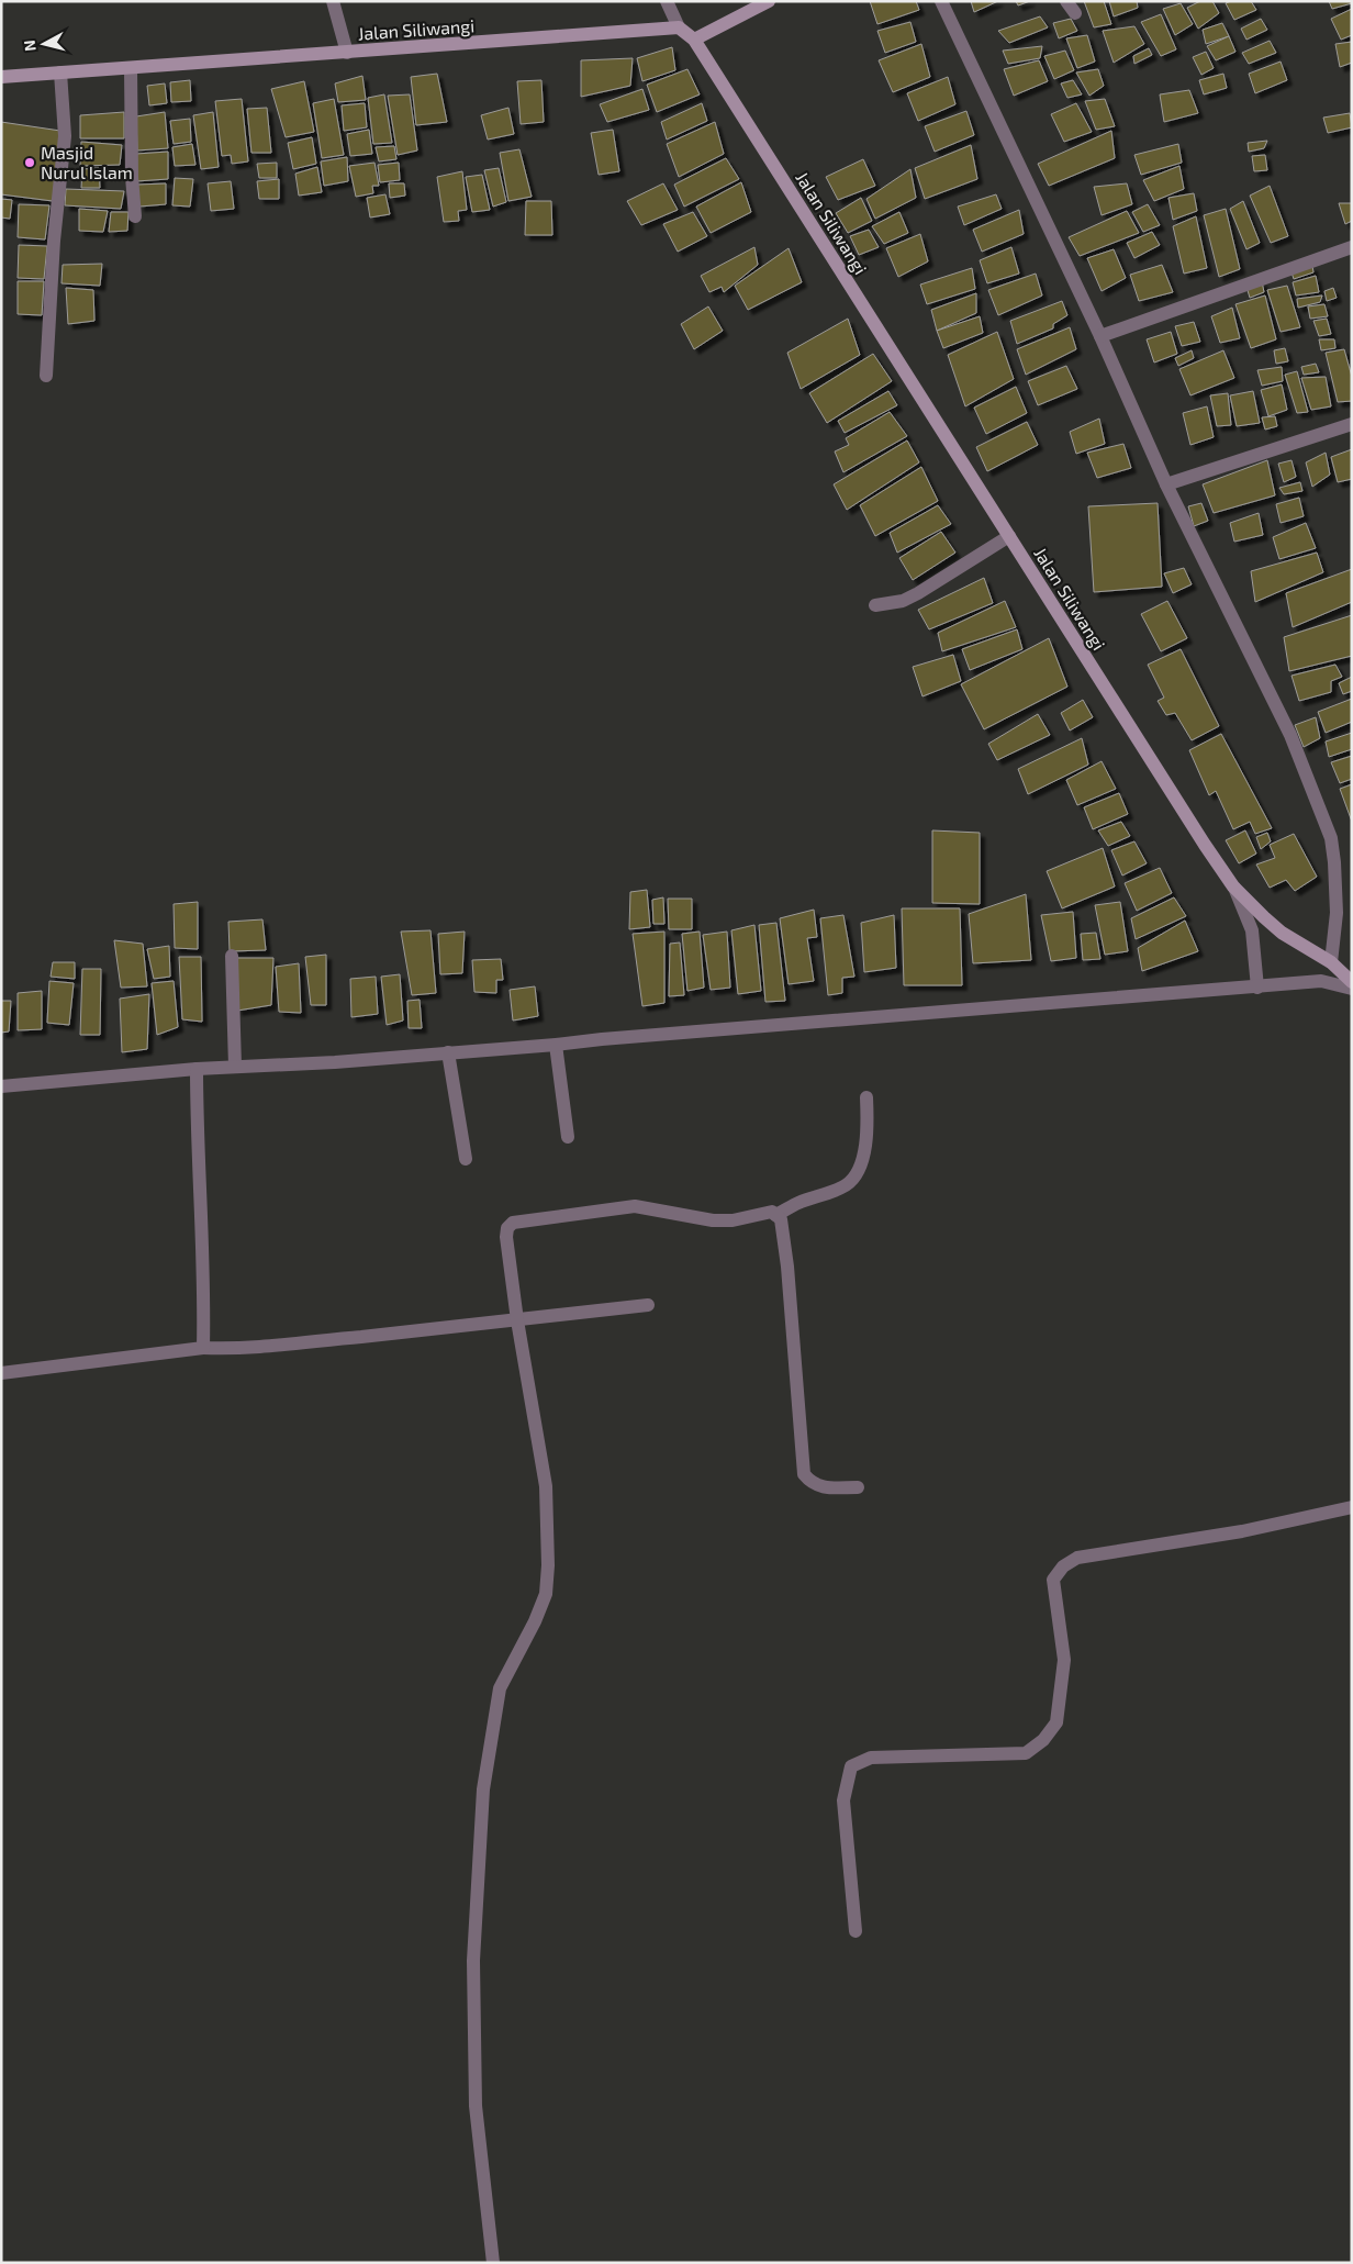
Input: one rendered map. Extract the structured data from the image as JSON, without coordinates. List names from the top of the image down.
{
  "streets": {
    "main road": ["Jalan Siliwangi"]
  },
  "places": ["Masjid Nurul Islam"],
  "north": "left"
}
